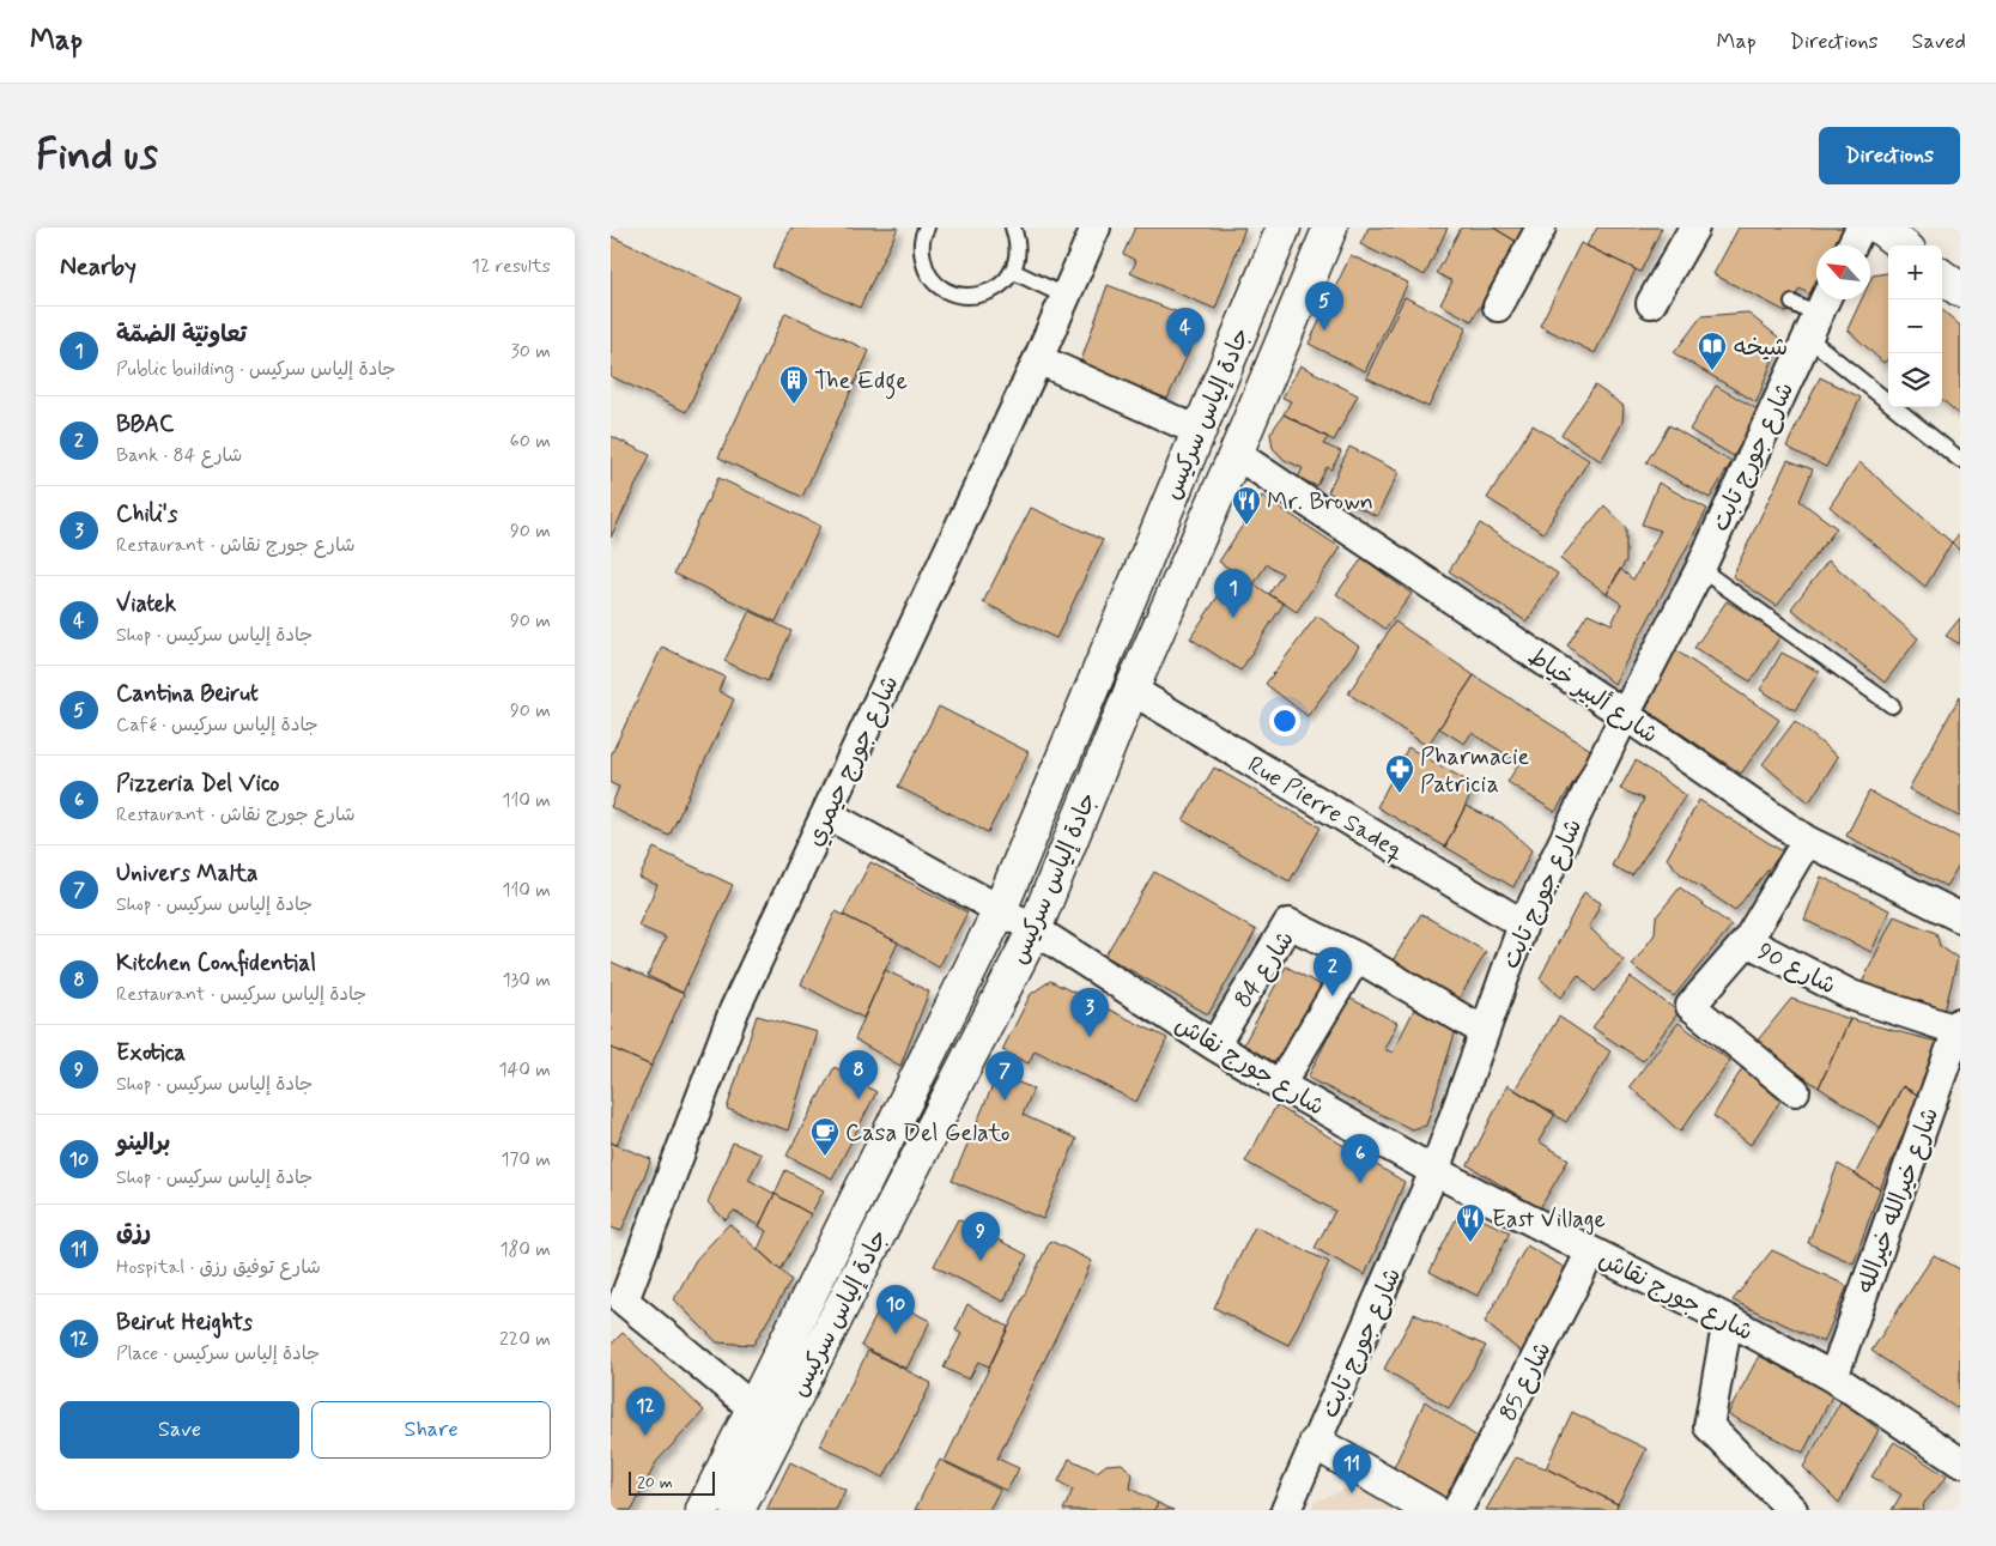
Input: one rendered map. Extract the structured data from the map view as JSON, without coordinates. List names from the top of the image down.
{
  "streets": {
    "main road": ["جادة إلياس سركيس"],
    "street": [
      "شارع جورج تابت",
      "شارع ألبير خياط",
      "شارع جورج حيمري",
      "Rue Pierre Sadeq",
      "شارع 90",
      "شارع 84",
      "شارع جورج نقاش",
      "شارع خيرالله خيرالله",
      "شارع 85"
    ]
  },
  "crossings": [
    ["جادة إلياس سركيس", "شارع ألبير خياط"],
    ["جادة إلياس سركيس", "شارع جورج حيمري"],
    ["جادة إلياس سركيس", "Rue Pierre Sadeq"],
    ["جادة إلياس سركيس", "شارع جورج نقاش"],
    ["شارع جورج تابت", "شارع ألبير خياط"],
    ["شارع جورج تابت", "Rue Pierre Sadeq"],
    ["شارع جورج تابت", "شارع 84"],
    ["شارع جورج تابت", "شارع جورج نقاش"],
    ["شارع ألبير خياط", "شارع 90"],
    ["شارع جورج حيمري", "شارع جورج نقاش"],
    ["شارع 90", "شارع خيرالله خيرالله"],
    ["شارع 84", "شارع جورج نقاش"],
    ["شارع جورج نقاش", "شارع خيرالله خيرالله"],
    ["شارع جورج نقاش", "شارع 85"]
  ],
  "places": {
    "library": ["شيخه"],
    "building": ["The Edge"],
    "restaurant": ["Mr. Brown", "East Village"],
    "pharmacy": ["Pharmacie Patricia"],
    "cafe": ["Casa Del Gelato"]
  },
  "scale_bar": "20 m",
  "north": "top left",
  "page": {
    "header": "Map",
    "nav": ["Map", "Directions", "Saved"],
    "buttons": [
      "Directions",
      ["Save", "Share"]
    ],
    "title": "Find us",
    "heading": ["Nearby", "12 results"],
    "map_buttons": ["+", "−"],
    "pins": [
      "5",
      "4",
      "1",
      "2",
      "3",
      "8",
      "7",
      "6",
      "9",
      "10",
      "12",
      "11"
    ],
    "list": [
      {
        "mark": "1",
        "name": "تعاونيّة الضمّة",
        "note": "Public building · جادة إلياس سركيس",
        "value": "30 m"
      },
      {
        "mark": "2",
        "name": "BBAC",
        "note": "Bank · شارع 84",
        "value": "60 m"
      },
      {
        "mark": "3",
        "name": "Chili's",
        "note": "Restaurant · شارع جورج نقاش",
        "value": "90 m"
      },
      {
        "mark": "4",
        "name": "Viatek",
        "note": "Shop · جادة إلياس سركيس",
        "value": "90 m"
      },
      {
        "mark": "5",
        "name": "Cantina Beirut",
        "note": "Café · جادة إلياس سركيس",
        "value": "90 m"
      },
      {
        "mark": "6",
        "name": "Pizzeria Del Vico",
        "note": "Restaurant · شارع جورج نقاش",
        "value": "110 m"
      },
      {
        "mark": "7",
        "name": "Univers Malta",
        "note": "Shop · جادة إلياس سركيس",
        "value": "110 m"
      },
      {
        "mark": "8",
        "name": "Kitchen Confidential",
        "note": "Restaurant · جادة إلياس سركيس",
        "value": "130 m"
      },
      {
        "mark": "9",
        "name": "Exotica",
        "note": "Shop · جادة إلياس سركيس",
        "value": "140 m"
      },
      {
        "mark": "10",
        "name": "برالينو",
        "note": "Shop · جادة إلياس سركيس",
        "value": "170 m"
      },
      {
        "mark": "11",
        "name": "رزق",
        "note": "Hospital · شارع توفيق رزق",
        "value": "180 m"
      },
      {
        "mark": "12",
        "name": "Beirut Heights",
        "note": "Place · جادة إلياس سركيس",
        "value": "220 m"
      }
    ],
    "scale": "20 m"
  }
}
